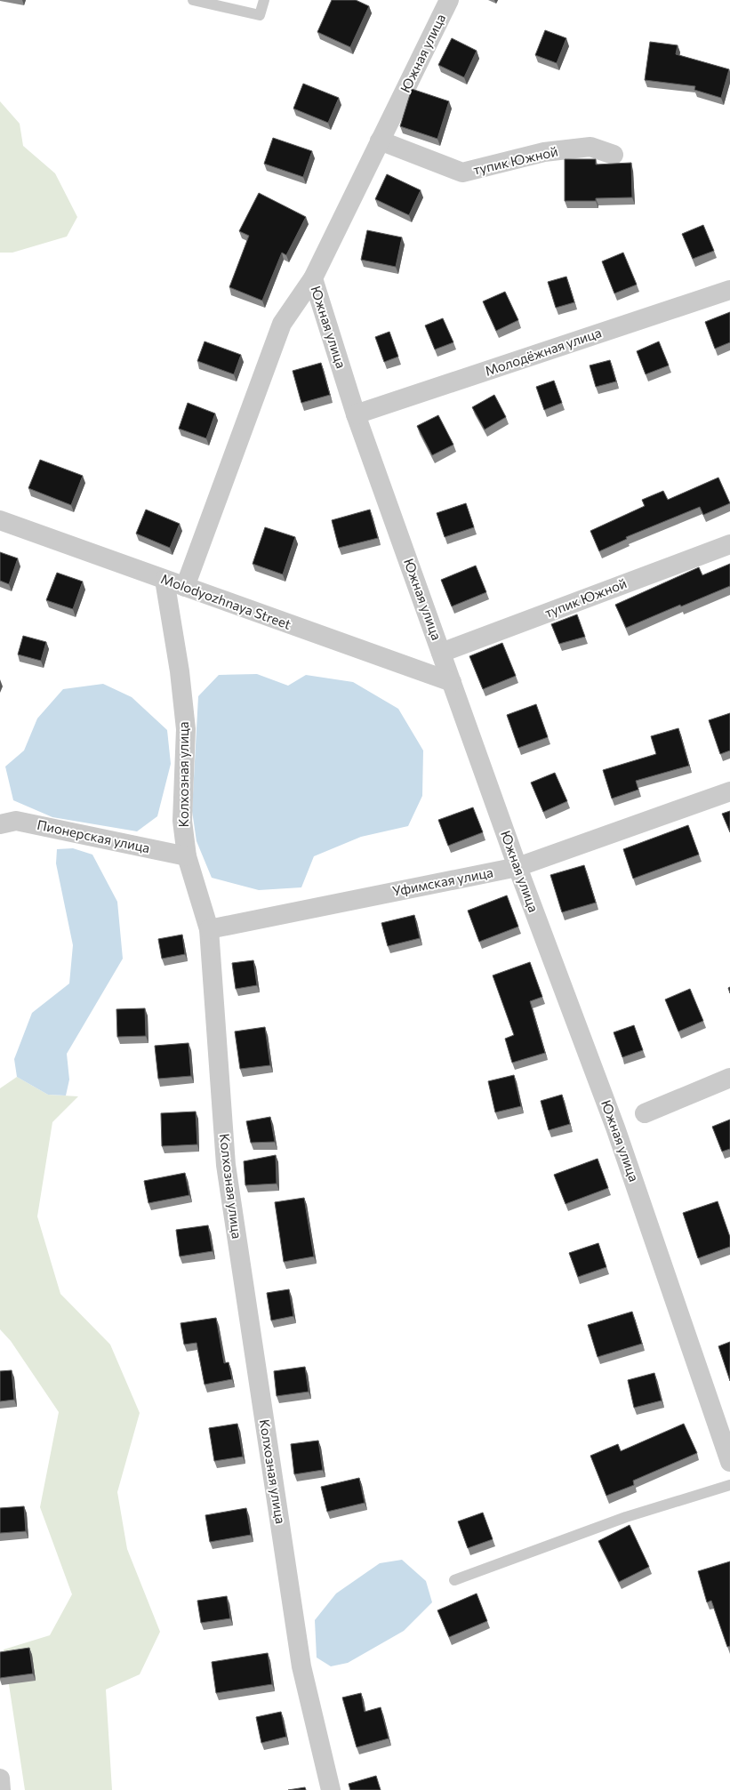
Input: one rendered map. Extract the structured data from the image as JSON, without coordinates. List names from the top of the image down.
{
  "streets": {
    "street": [
      "Южная улица",
      "тупик Южной",
      "Молодёжная улица",
      "Molodyozhnaya Street",
      "Колхозная улица",
      "Пионерская улица",
      "Уфимская улица"
    ]
  },
  "crossings": [
    ["Южная улица", "тупик Южной"],
    ["Южная улица", "Молодёжная улица"],
    ["Южная улица", "Molodyozhnaya Street"],
    ["Южная улица", "Уфимская улица"],
    ["Molodyozhnaya Street", "Колхозная улица"],
    ["Колхозная улица", "Пионерская улица"],
    ["Колхозная улица", "Уфимская улица"]
  ]
}
